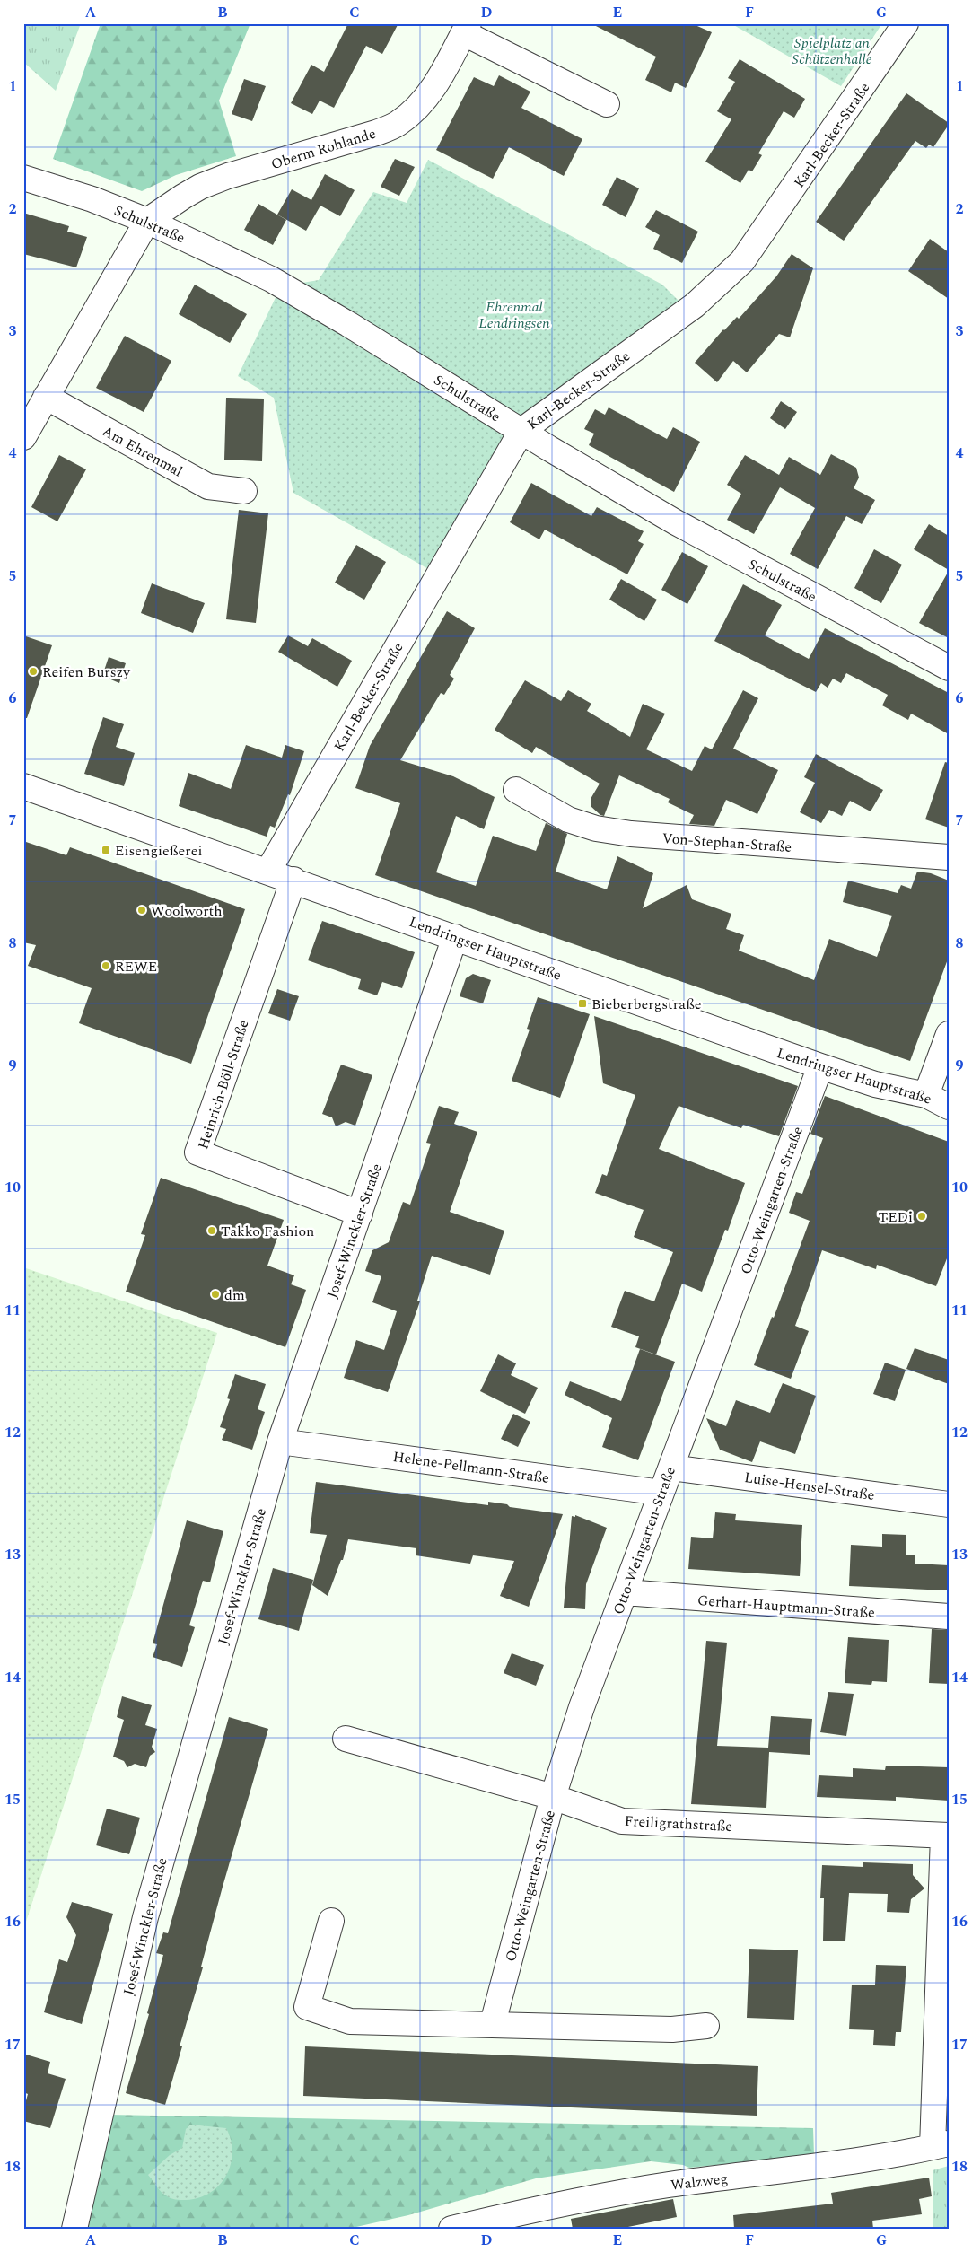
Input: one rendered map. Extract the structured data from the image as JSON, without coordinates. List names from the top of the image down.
{
  "streets": {
    "street": [
      "Karl-Becker-Straße",
      "Oberm Rohlande",
      "Schulstraße",
      "Am Ehrenmal",
      "Von-Stephan-Straße",
      "Lendringser Hauptstraße",
      "Heinrich-Böll-Straße",
      "Otto-Weingarten-Straße",
      "Josef-Winckler-Straße",
      "Helene-Pellmann-Straße",
      "Luise-Hensel-Straße",
      "Gerhart-Hauptmann-Straße",
      "Freiligrathstraße",
      "Walzweg"
    ]
  },
  "crossings": [
    ["Karl-Becker-Straße", "Schulstraße"],
    ["Karl-Becker-Straße", "Lendringser Hauptstraße"],
    ["Oberm Rohlande", "Schulstraße"],
    ["Lendringser Hauptstraße", "Heinrich-Böll-Straße"],
    ["Lendringser Hauptstraße", "Otto-Weingarten-Straße"],
    ["Lendringser Hauptstraße", "Josef-Winckler-Straße"],
    ["Heinrich-Böll-Straße", "Josef-Winckler-Straße"],
    ["Otto-Weingarten-Straße", "Helene-Pellmann-Straße"],
    ["Otto-Weingarten-Straße", "Luise-Hensel-Straße"],
    ["Otto-Weingarten-Straße", "Gerhart-Hauptmann-Straße"],
    ["Otto-Weingarten-Straße", "Freiligrathstraße"],
    ["Josef-Winckler-Straße", "Helene-Pellmann-Straße"],
    ["Freiligrathstraße", "Walzweg"]
  ],
  "parks": ["Spielplatz an Schützenhalle", "Ehrenmal Lendringsen"],
  "places": {
    "other": [
      "Reifen Burszy",
      "Woolworth",
      "REWE",
      "TEDi",
      "Takko Fashion",
      "dm"
    ],
    "transit": ["Eisengießerei", "Bieberbergstraße"]
  },
  "grid": {
    "columns": [
      "A",
      "B",
      "C",
      "D",
      "E",
      "F",
      "G"
    ],
    "rows": [
      "1",
      "2",
      "3",
      "4",
      "5",
      "6",
      "7",
      "8",
      "9",
      "10",
      "11",
      "12",
      "13",
      "14",
      "15",
      "16",
      "17",
      "18"
    ]
  }
}
